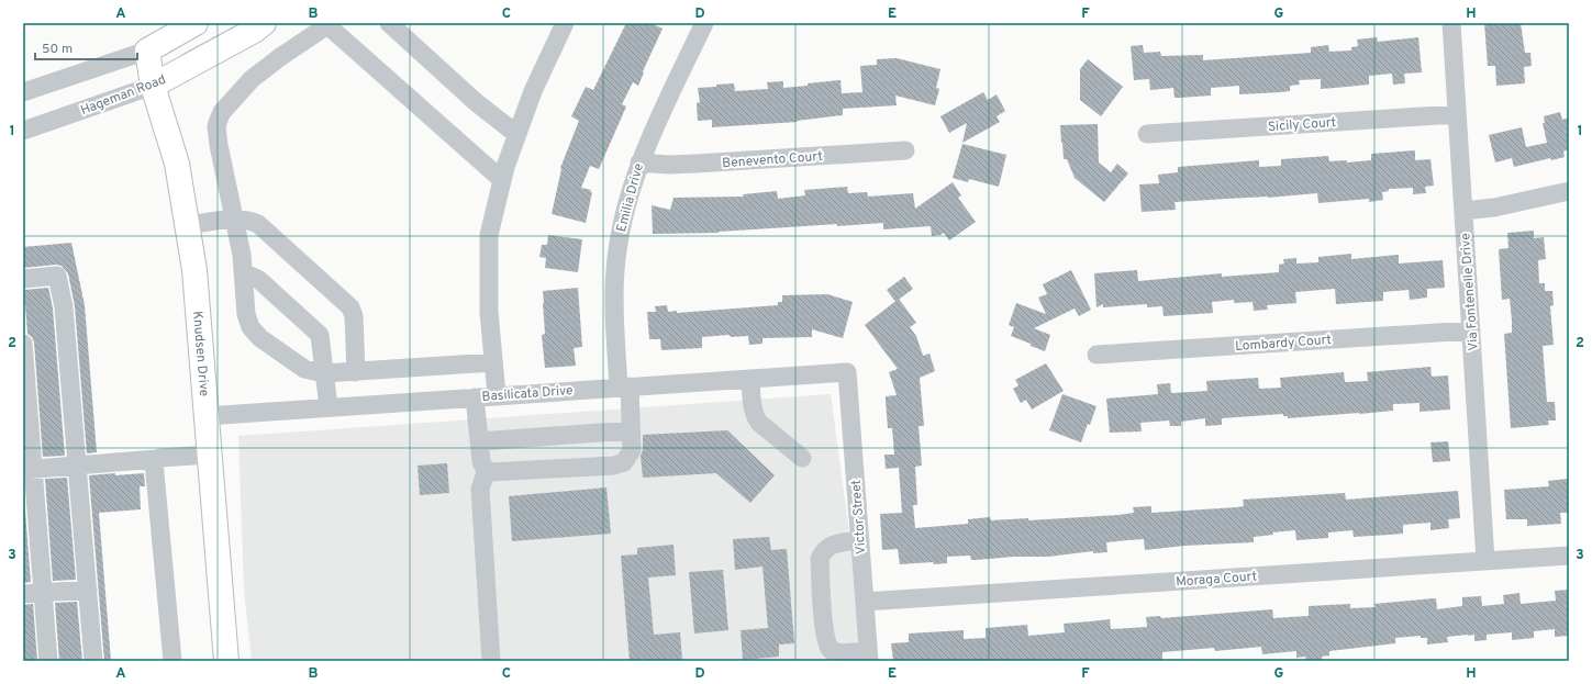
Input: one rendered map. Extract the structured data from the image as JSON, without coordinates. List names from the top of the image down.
{
  "streets": {
    "main road": ["Hageman Road", "Knudsen Drive"],
    "street": [
      "Sicily Court",
      "Benevento Court",
      "Emilia Drive",
      "Via Fontenelle Drive",
      "Lombardy Court",
      "Basilicata Drive",
      "Victor Street",
      "Moraga Court"
    ]
  },
  "crossings": [
    ["Hageman Road", "Knudsen Drive"],
    ["Sicily Court", "Via Fontenelle Drive"],
    ["Benevento Court", "Emilia Drive"],
    ["Emilia Drive", "Basilicata Drive"],
    ["Via Fontenelle Drive", "Lombardy Court"],
    ["Via Fontenelle Drive", "Moraga Court"],
    ["Knudsen Drive", "Basilicata Drive"],
    ["Basilicata Drive", "Victor Street"],
    ["Victor Street", "Moraga Court"]
  ],
  "scale_bar": "50 m",
  "grid": {
    "columns": [
      "A",
      "B",
      "C",
      "D",
      "E",
      "F",
      "G",
      "H"
    ],
    "rows": ["1", "2", "3"]
  }
}
